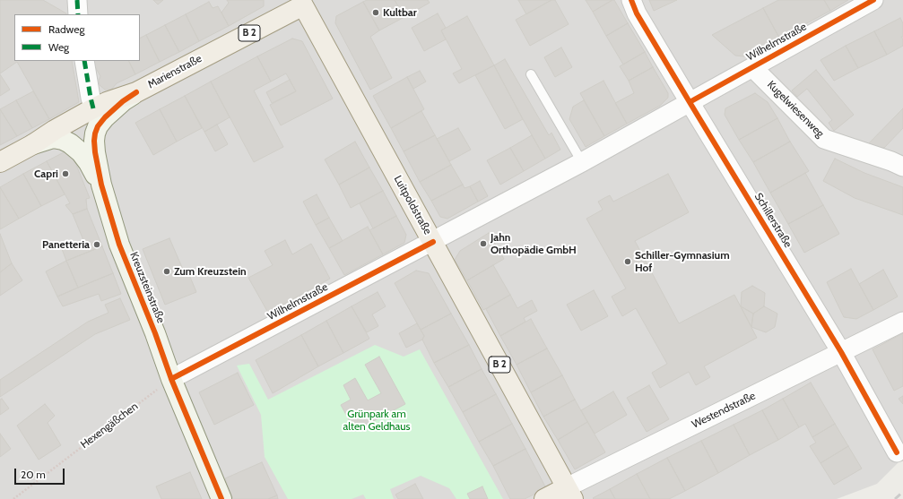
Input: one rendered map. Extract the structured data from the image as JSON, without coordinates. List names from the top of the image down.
{
  "streets": {
    "main road": [
      "B 2",
      "Marienstraße",
      "Luitpoldstraße",
      "Westendstraße"
    ],
    "street": [
      "Wilhelmstraße",
      "Kugelwiesenweg",
      "Schillerstraße",
      "Kreuzsteinstraße"
    ],
    "path": ["Hexengäßchen"]
  },
  "crossings": [
    ["Wilhelmstraße", "Kugelwiesenweg"],
    ["Wilhelmstraße", "Luitpoldstraße"],
    ["Wilhelmstraße", "Schillerstraße"],
    ["Wilhelmstraße", "Kreuzsteinstraße"],
    ["Wilhelmstraße", "Hexengäßchen"],
    ["Marienstraße", "Luitpoldstraße"],
    ["Marienstraße", "Kreuzsteinstraße"],
    ["Luitpoldstraße", "Westendstraße"],
    ["Schillerstraße", "Westendstraße"],
    ["Kreuzsteinstraße", "Hexengäßchen"]
  ],
  "parks": ["Grünpark am alten Geldhaus"],
  "places": [
    "Kultbar",
    "Capri",
    "Jahn Orthopädie GmbH",
    "Panetteria",
    "Schiller-Gymnasium Hof",
    "Zum Kreuzstein"
  ],
  "legend": ["Radweg", "Weg"],
  "scale_bar": "20 m"
}
